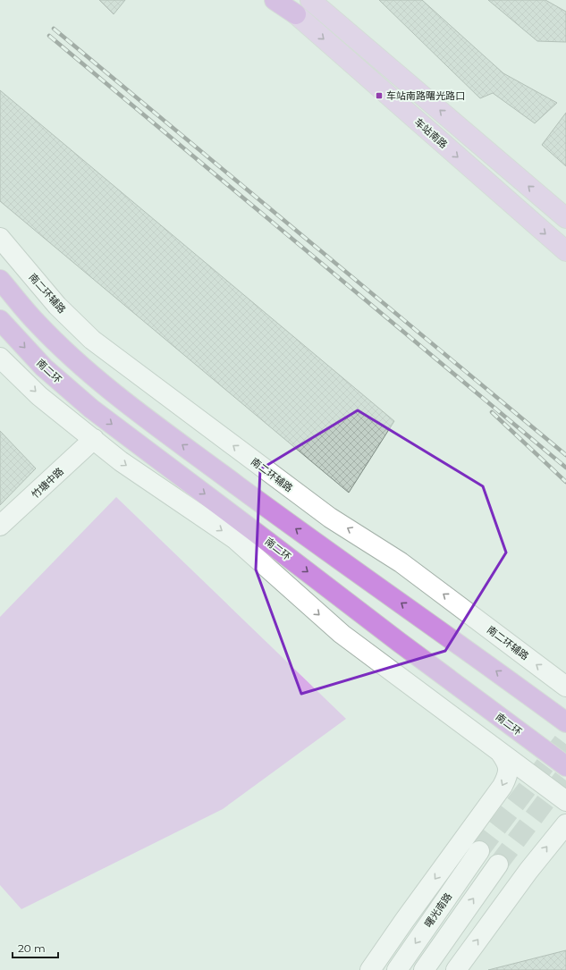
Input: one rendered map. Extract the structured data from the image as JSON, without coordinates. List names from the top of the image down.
{
  "streets": {
    "highway": ["南二环"],
    "main road": [
      "车站南路",
      "南二环辅路",
      "竹塘中路",
      "曙光南路"
    ]
  },
  "places": {
    "transit": ["车站南路曙光路口"]
  },
  "scale_bar": "20 m"
}
